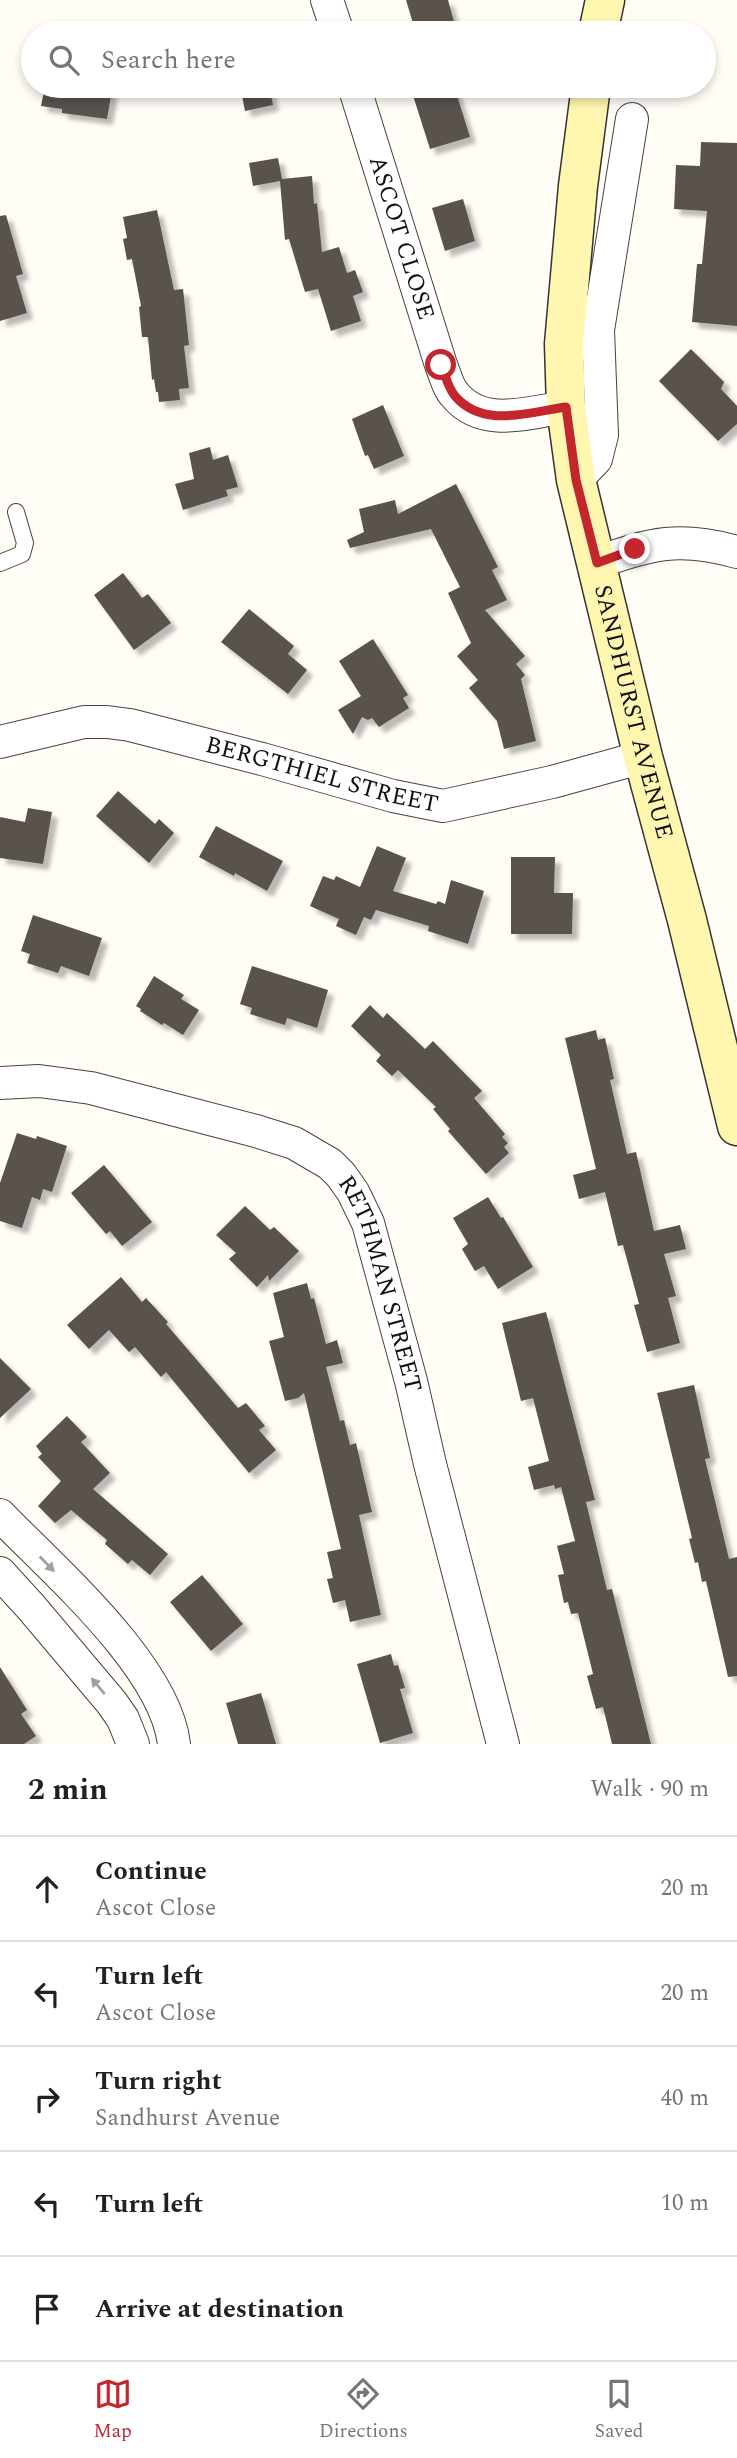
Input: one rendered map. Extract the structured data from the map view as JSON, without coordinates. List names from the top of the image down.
{
  "streets": {
    "street": [
      "ASCOT CLOSE",
      "SANDHURST AVENUE",
      "BERGTHIEL STREET",
      "RETHMAN STREET"
    ]
  },
  "crossings": [
    ["ASCOT CLOSE", "SANDHURST AVENUE"],
    ["SANDHURST AVENUE", "BERGTHIEL STREET"]
  ],
  "page": {
    "search": "Search here",
    "heading": ["2 min", "Walk · 90 m"],
    "list": [
      ["Continue", "Ascot Close", "20 m"],
      ["Turn left", "Ascot Close", "20 m"],
      ["Turn right", "Sandhurst Avenue", "40 m"],
      ["Turn left", "10 m"],
      "Arrive at destination"
    ],
    "nav": ["Map", "Directions", "Saved"]
  }
}
